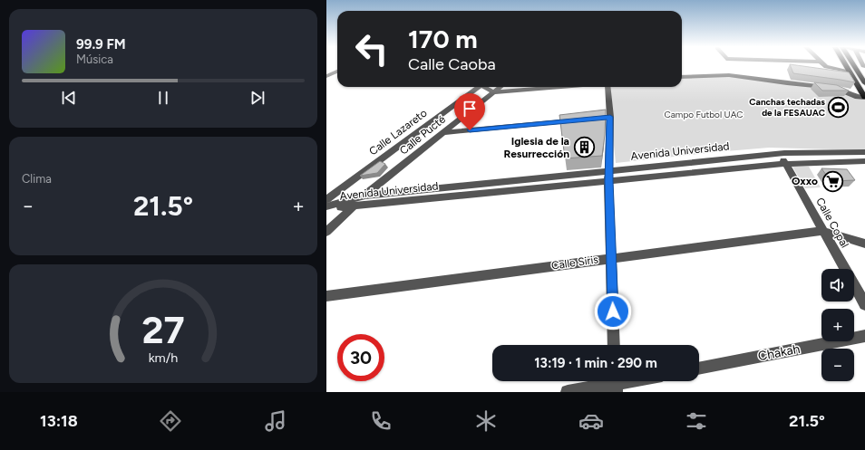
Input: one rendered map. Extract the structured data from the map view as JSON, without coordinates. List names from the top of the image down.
{
  "streets": {
    "street": [
      "Calle Lazareto",
      "Calle Pucté",
      "Avenida Universidad",
      "Calle Copal",
      "Calle Siris",
      "Chakah"
    ]
  },
  "crossings": [
    ["Calle Pucté", "Avenida Universidad"],
    ["Avenida Universidad", "Calle Copal"],
    ["Calle Copal", "Calle Siris"]
  ],
  "parks": ["Campo Futbol UAC"],
  "places": {
    "sports": ["Canchas techadas de la FESAUAC"],
    "building": ["Iglesia de la Resurrección"],
    "supermarket": ["Oxxo"]
  },
  "page": {
    "turn": ["170 m", "Calle Caoba"],
    "song": ["99.9 FM", "Música"],
    "tile": "Clima",
    "heat": ["−", "21.5°", "+"],
    "map_buttons": ["+", "−"],
    "limit": "30",
    "trip": "13:19 · 1 min · 290 m",
    "tabs": ["13:18", "21.5°"],
    "gauge": ["27", "km/h"]
  }
}
